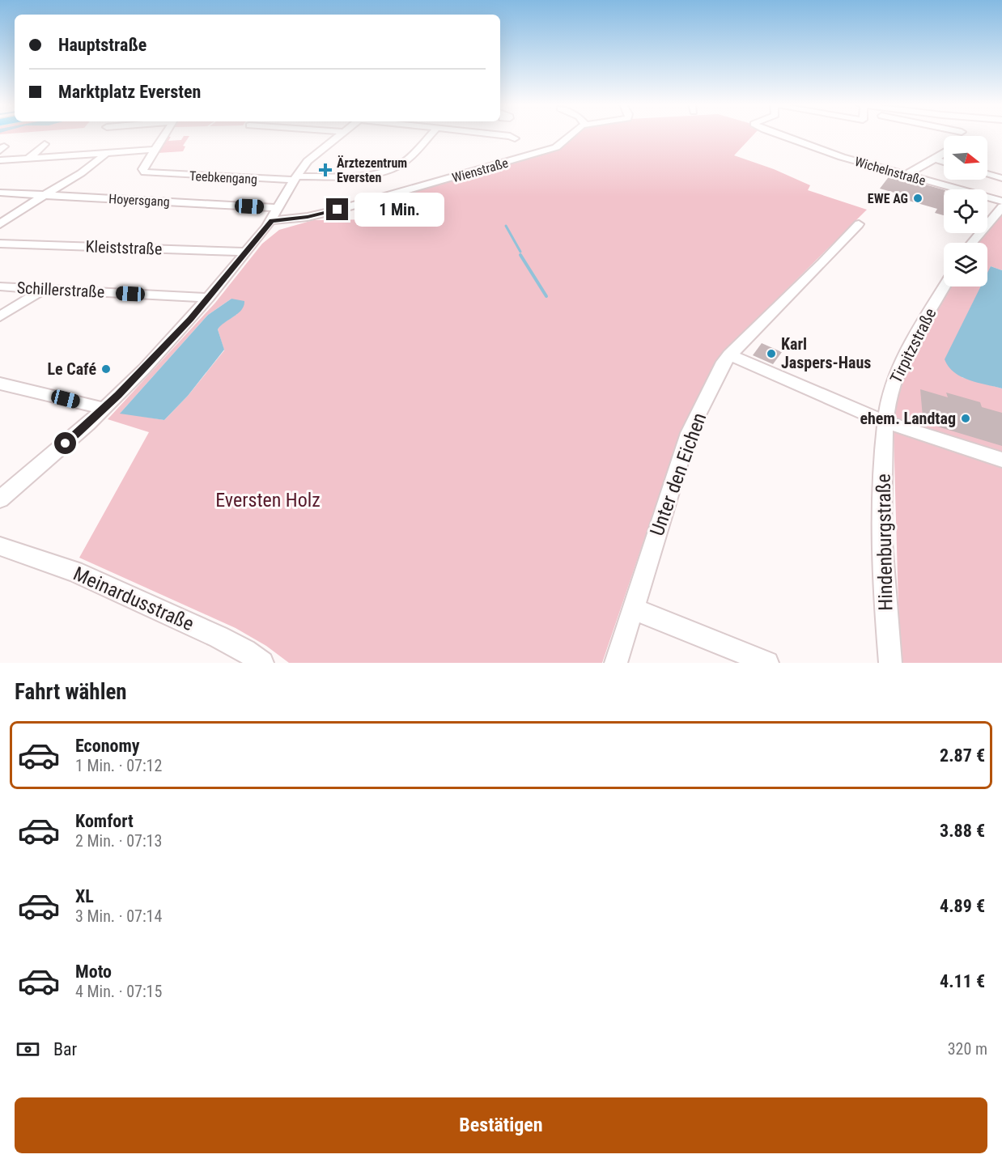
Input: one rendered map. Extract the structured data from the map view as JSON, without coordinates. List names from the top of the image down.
{
  "streets": {
    "street": [
      "Wienstraße",
      "Wichelnstraße",
      "Teebkengang",
      "Hoyersgang",
      "Kleiststraße",
      "Schillerstraße",
      "Tirpitzstraße",
      "Unter den Eichen",
      "Hindenburgstraße",
      "Meinardusstraße"
    ]
  },
  "crossings": [
    ["Tirpitzstraße", "Hindenburgstraße"]
  ],
  "parks": ["Eversten Holz"],
  "places": {
    "health": ["Ärztezentrum Eversten"],
    "other": [
      "EWE AG",
      "Karl Jaspers-Haus",
      "Le Café",
      "ehem. Landtag"
    ]
  },
  "north": "right",
  "page": {
    "banner": ["Hauptstraße", "Marktplatz Eversten"],
    "bubble": "1 Min.",
    "heading": "Fahrt wählen",
    "list": [
      {
        "name": "Economy",
        "note": "1 Min. · 07:12",
        "value": "2.87 €"
      },
      {
        "name": "Komfort",
        "note": "2 Min. · 07:13",
        "value": "3.88 €"
      },
      {
        "name": "XL",
        "note": "3 Min. · 07:14",
        "value": "4.89 €"
      },
      {
        "name": "Moto",
        "note": "4 Min. · 07:15",
        "value": "4.11 €"
      }
    ],
    "pay": ["Bar", "320 m"],
    "buttons": "Bestätigen"
  }
}
